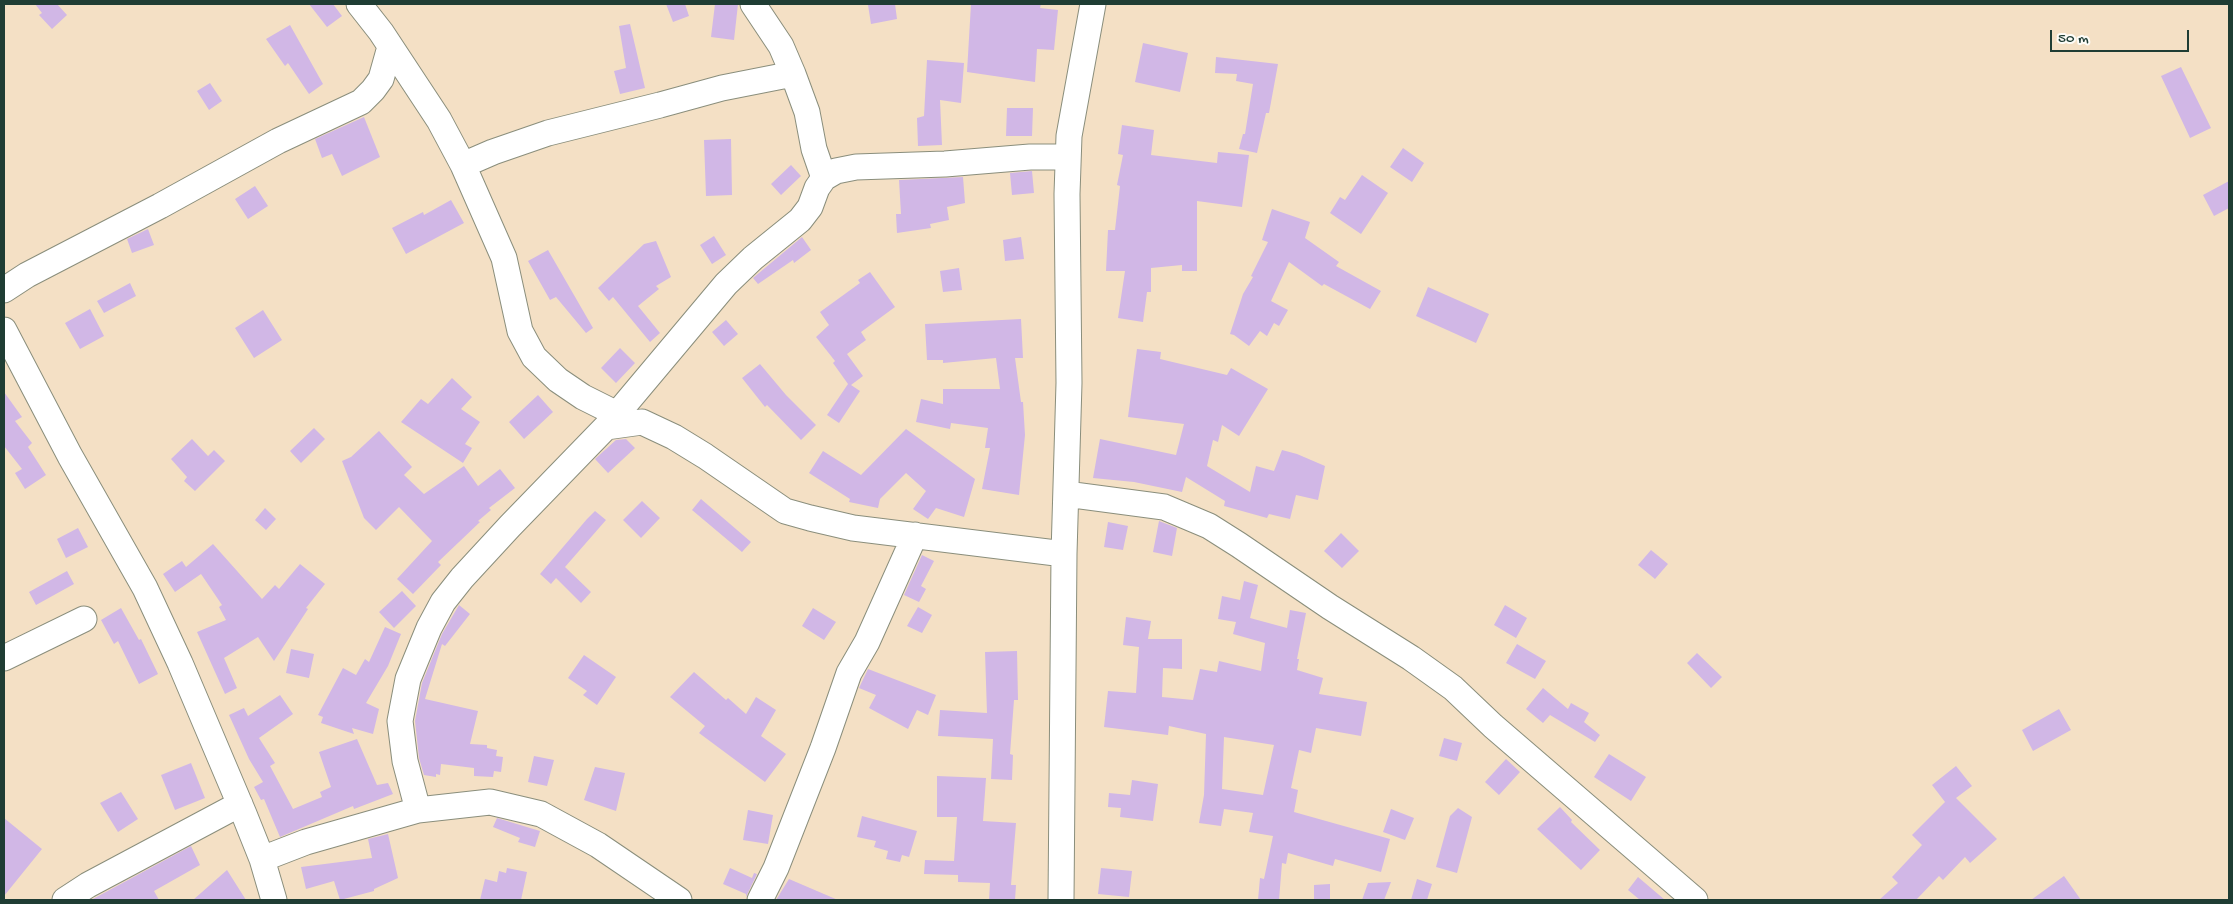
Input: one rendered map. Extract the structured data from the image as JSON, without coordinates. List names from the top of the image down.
{
  "scale_bar": "50 m"
}
